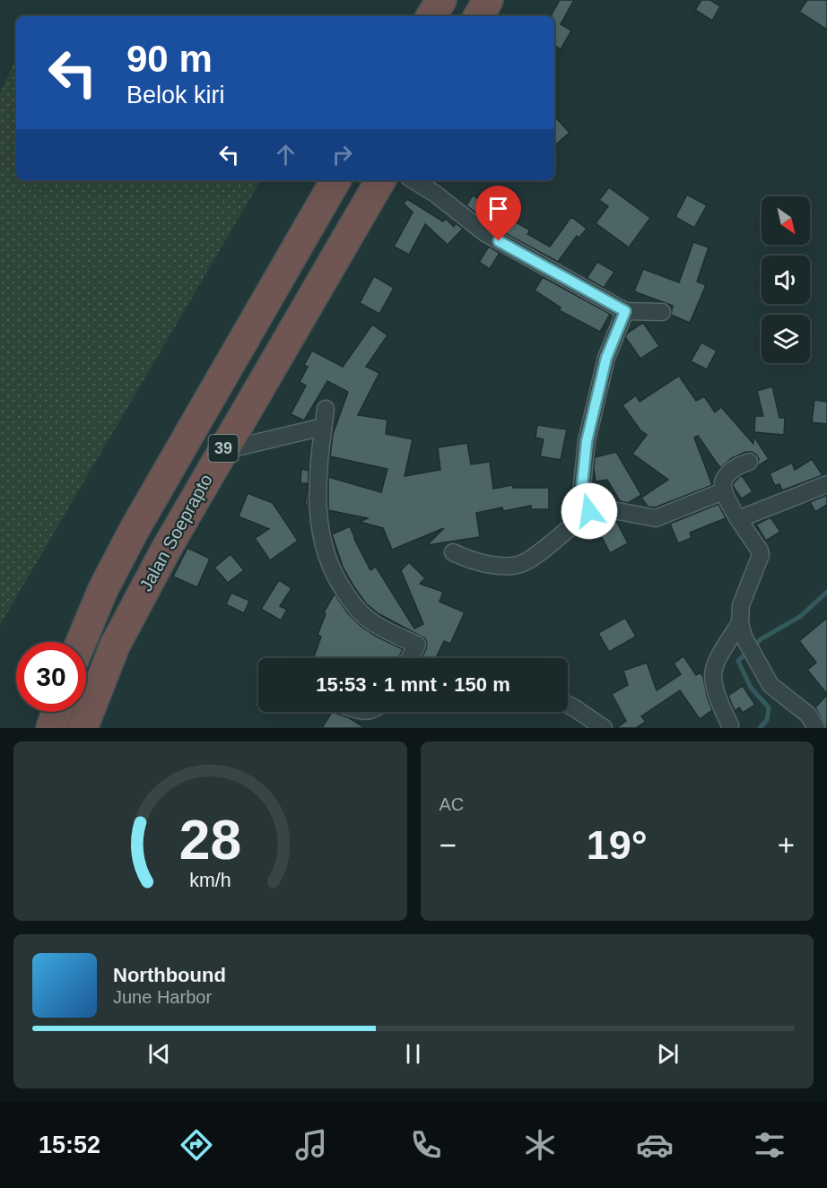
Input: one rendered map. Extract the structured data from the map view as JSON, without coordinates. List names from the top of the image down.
{
  "streets": {
    "highway": ["39", "Jalan Soeprapto"]
  },
  "north": "bottom right",
  "page": {
    "turn": ["90 m", "Belok kiri"],
    "limit": "30",
    "trip": "15:53 · 1 mnt · 150 m",
    "tile": "AC",
    "heat": ["−", "19°", "+"],
    "song": ["Northbound", "June Harbor"],
    "tabs": "15:52",
    "gauge": ["28", "km/h"]
  }
}
